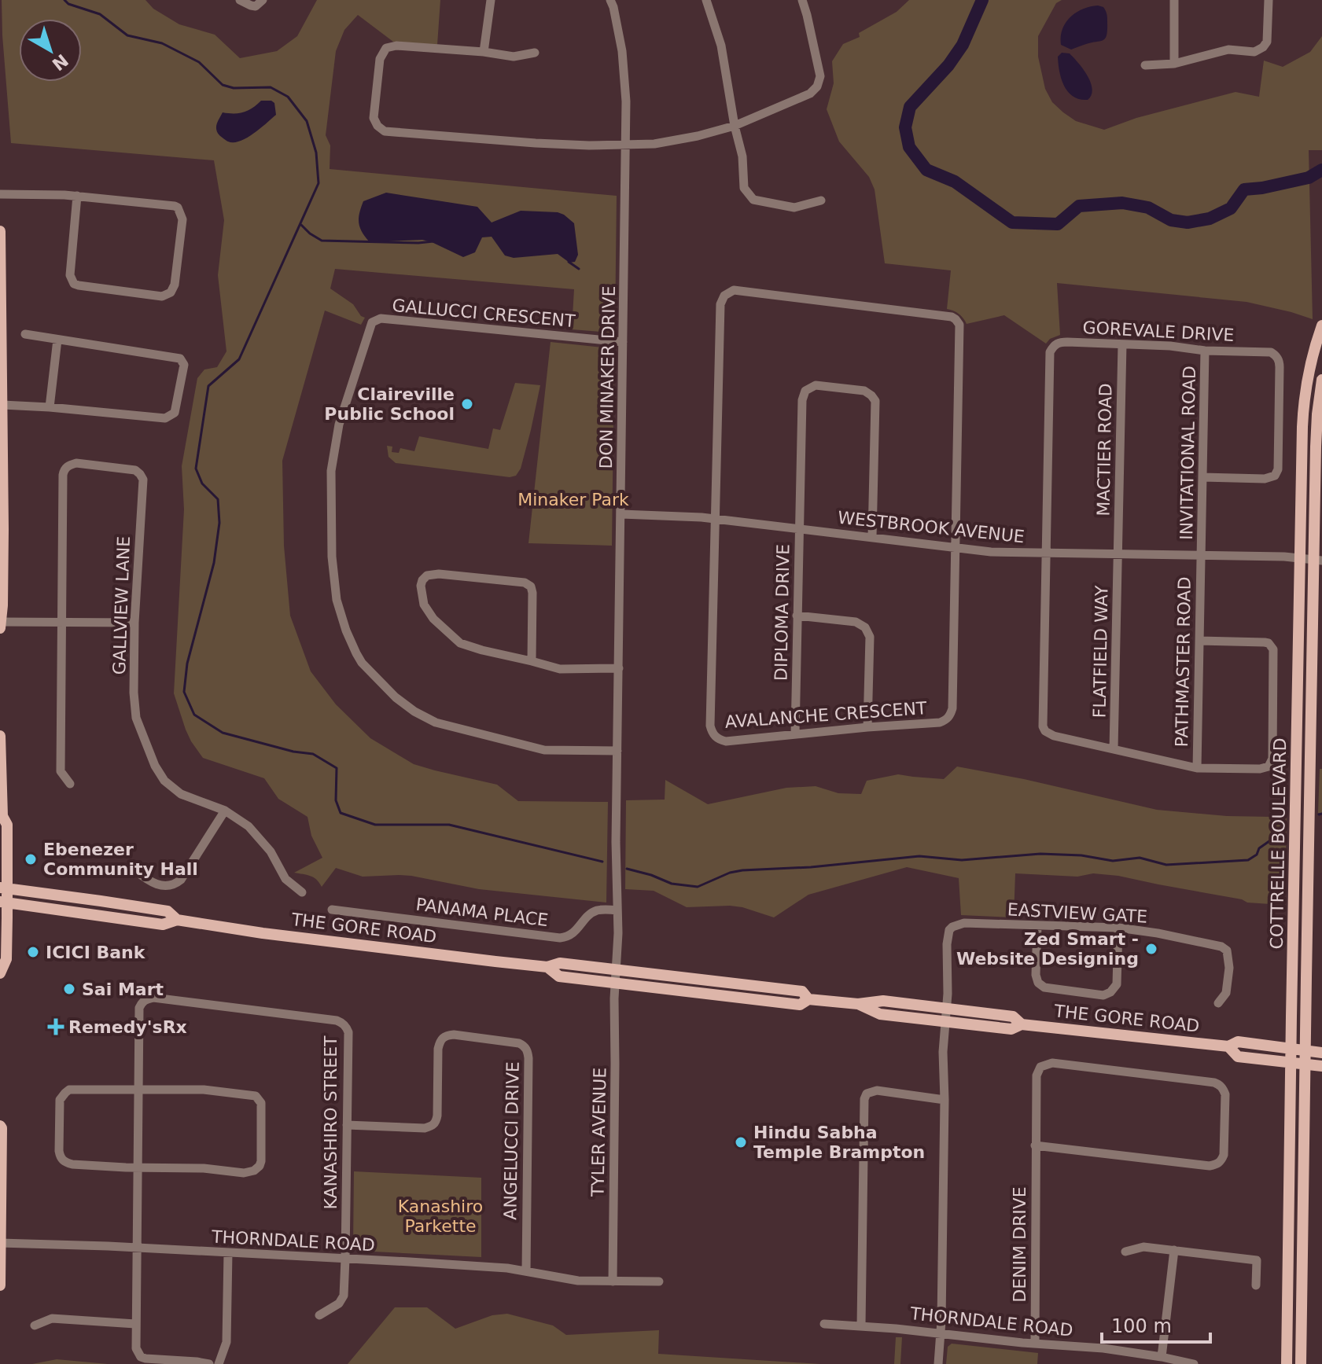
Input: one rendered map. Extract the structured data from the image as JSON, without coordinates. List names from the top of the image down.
{
  "streets": {
    "main road": ["COTTRELLE BOULEVARD", "THE GORE ROAD"],
    "street": [
      "GALLUCCI CRESCENT",
      "GOREVALE DRIVE",
      "DON MINAKER DRIVE",
      "MACTIER ROAD",
      "INVITATIONAL ROAD",
      "WESTBROOK AVENUE",
      "GALLVIEW LANE",
      "DIPLOMA DRIVE",
      "FLATFIELD WAY",
      "PATHMASTER ROAD",
      "AVALANCHE CRESCENT",
      "PANAMA PLACE",
      "EASTVIEW GATE",
      "KANASHIRO STREET",
      "TYLER AVENUE",
      "ANGELUCCI DRIVE",
      "THORNDALE ROAD",
      "DENIM DRIVE"
    ]
  },
  "crossings": [
    ["GALLUCCI CRESCENT", "DON MINAKER DRIVE"],
    ["GOREVALE DRIVE", "MACTIER ROAD"],
    ["GOREVALE DRIVE", "INVITATIONAL ROAD"],
    ["GOREVALE DRIVE", "WESTBROOK AVENUE"],
    ["GOREVALE DRIVE", "FLATFIELD WAY"],
    ["DON MINAKER DRIVE", "WESTBROOK AVENUE"],
    ["DON MINAKER DRIVE", "PANAMA PLACE"],
    ["DON MINAKER DRIVE", "THE GORE ROAD"],
    ["DON MINAKER DRIVE", "TYLER AVENUE"],
    ["MACTIER ROAD", "WESTBROOK AVENUE"],
    ["MACTIER ROAD", "FLATFIELD WAY"],
    ["INVITATIONAL ROAD", "WESTBROOK AVENUE"],
    ["INVITATIONAL ROAD", "PATHMASTER ROAD"],
    ["WESTBROOK AVENUE", "DIPLOMA DRIVE"],
    ["WESTBROOK AVENUE", "FLATFIELD WAY"],
    ["WESTBROOK AVENUE", "PATHMASTER ROAD"],
    ["WESTBROOK AVENUE", "AVALANCHE CRESCENT"],
    ["WESTBROOK AVENUE", "COTTRELLE BOULEVARD"],
    ["DIPLOMA DRIVE", "AVALANCHE CRESCENT"],
    ["COTTRELLE BOULEVARD", "THE GORE ROAD"],
    ["EASTVIEW GATE", "THE GORE ROAD"],
    ["THE GORE ROAD", "TYLER AVENUE"],
    ["KANASHIRO STREET", "ANGELUCCI DRIVE"],
    ["KANASHIRO STREET", "THORNDALE ROAD"],
    ["TYLER AVENUE", "THORNDALE ROAD"],
    ["ANGELUCCI DRIVE", "THORNDALE ROAD"],
    ["THORNDALE ROAD", "DENIM DRIVE"]
  ],
  "parks": ["Minaker Park", "Kanashiro Parkette"],
  "places": {
    "other": [
      "Claireville Public School",
      "Ebenezer Community Hall",
      "Zed Smart - Website Designing",
      "ICICI Bank",
      "Sai Mart",
      "Hindu Sabha Temple Brampton"
    ],
    "health": ["Remedy'sRx"]
  },
  "scale_bar": "100 m",
  "north": "bottom right"
}
